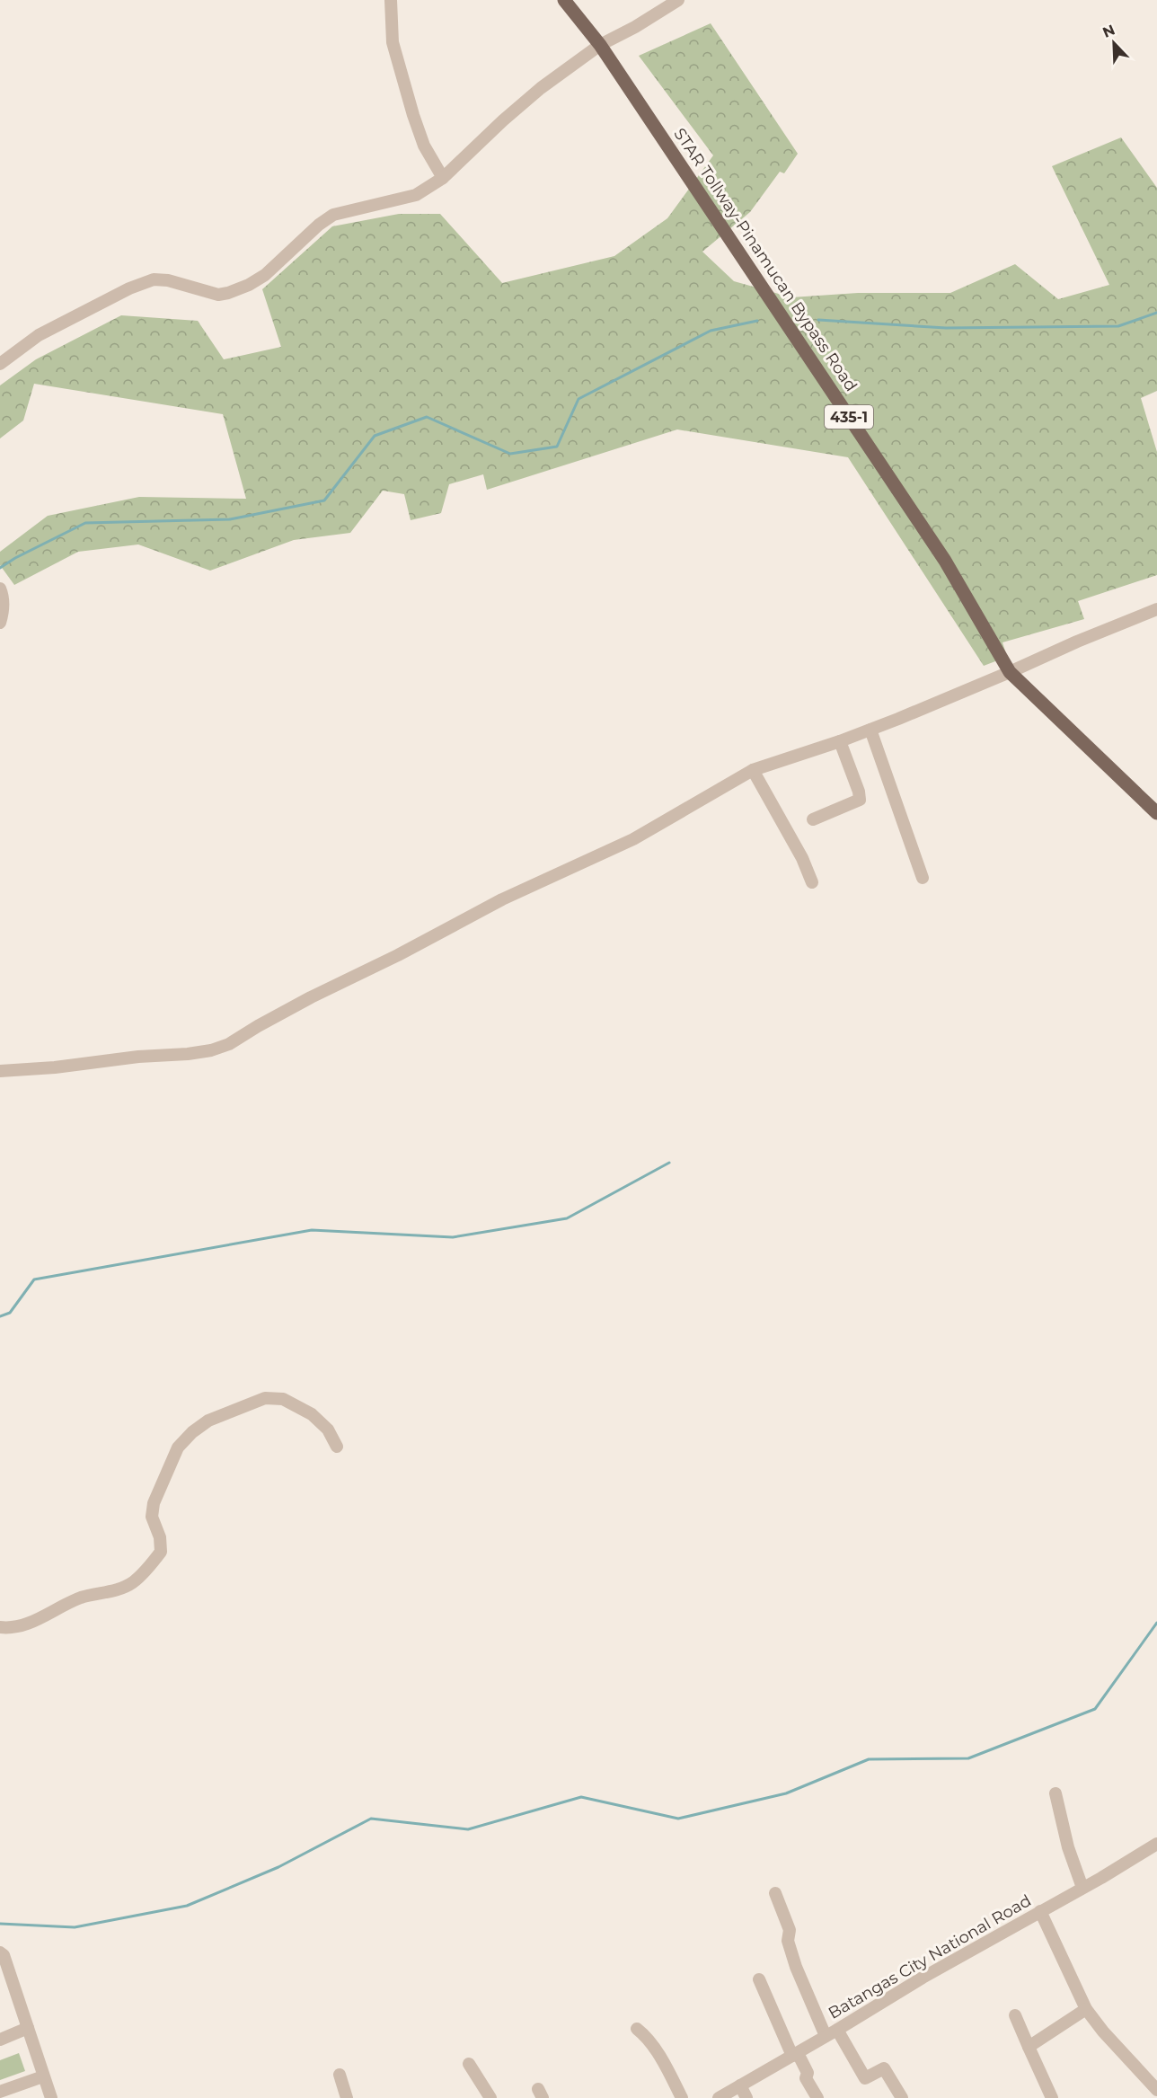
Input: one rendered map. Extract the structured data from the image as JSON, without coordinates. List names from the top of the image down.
{
  "streets": {
    "main road": ["STAR Tollway-Pinamucan Bypass Road", "435-1"],
    "street": ["Batangas City National Road"]
  },
  "north": "top left"
}
